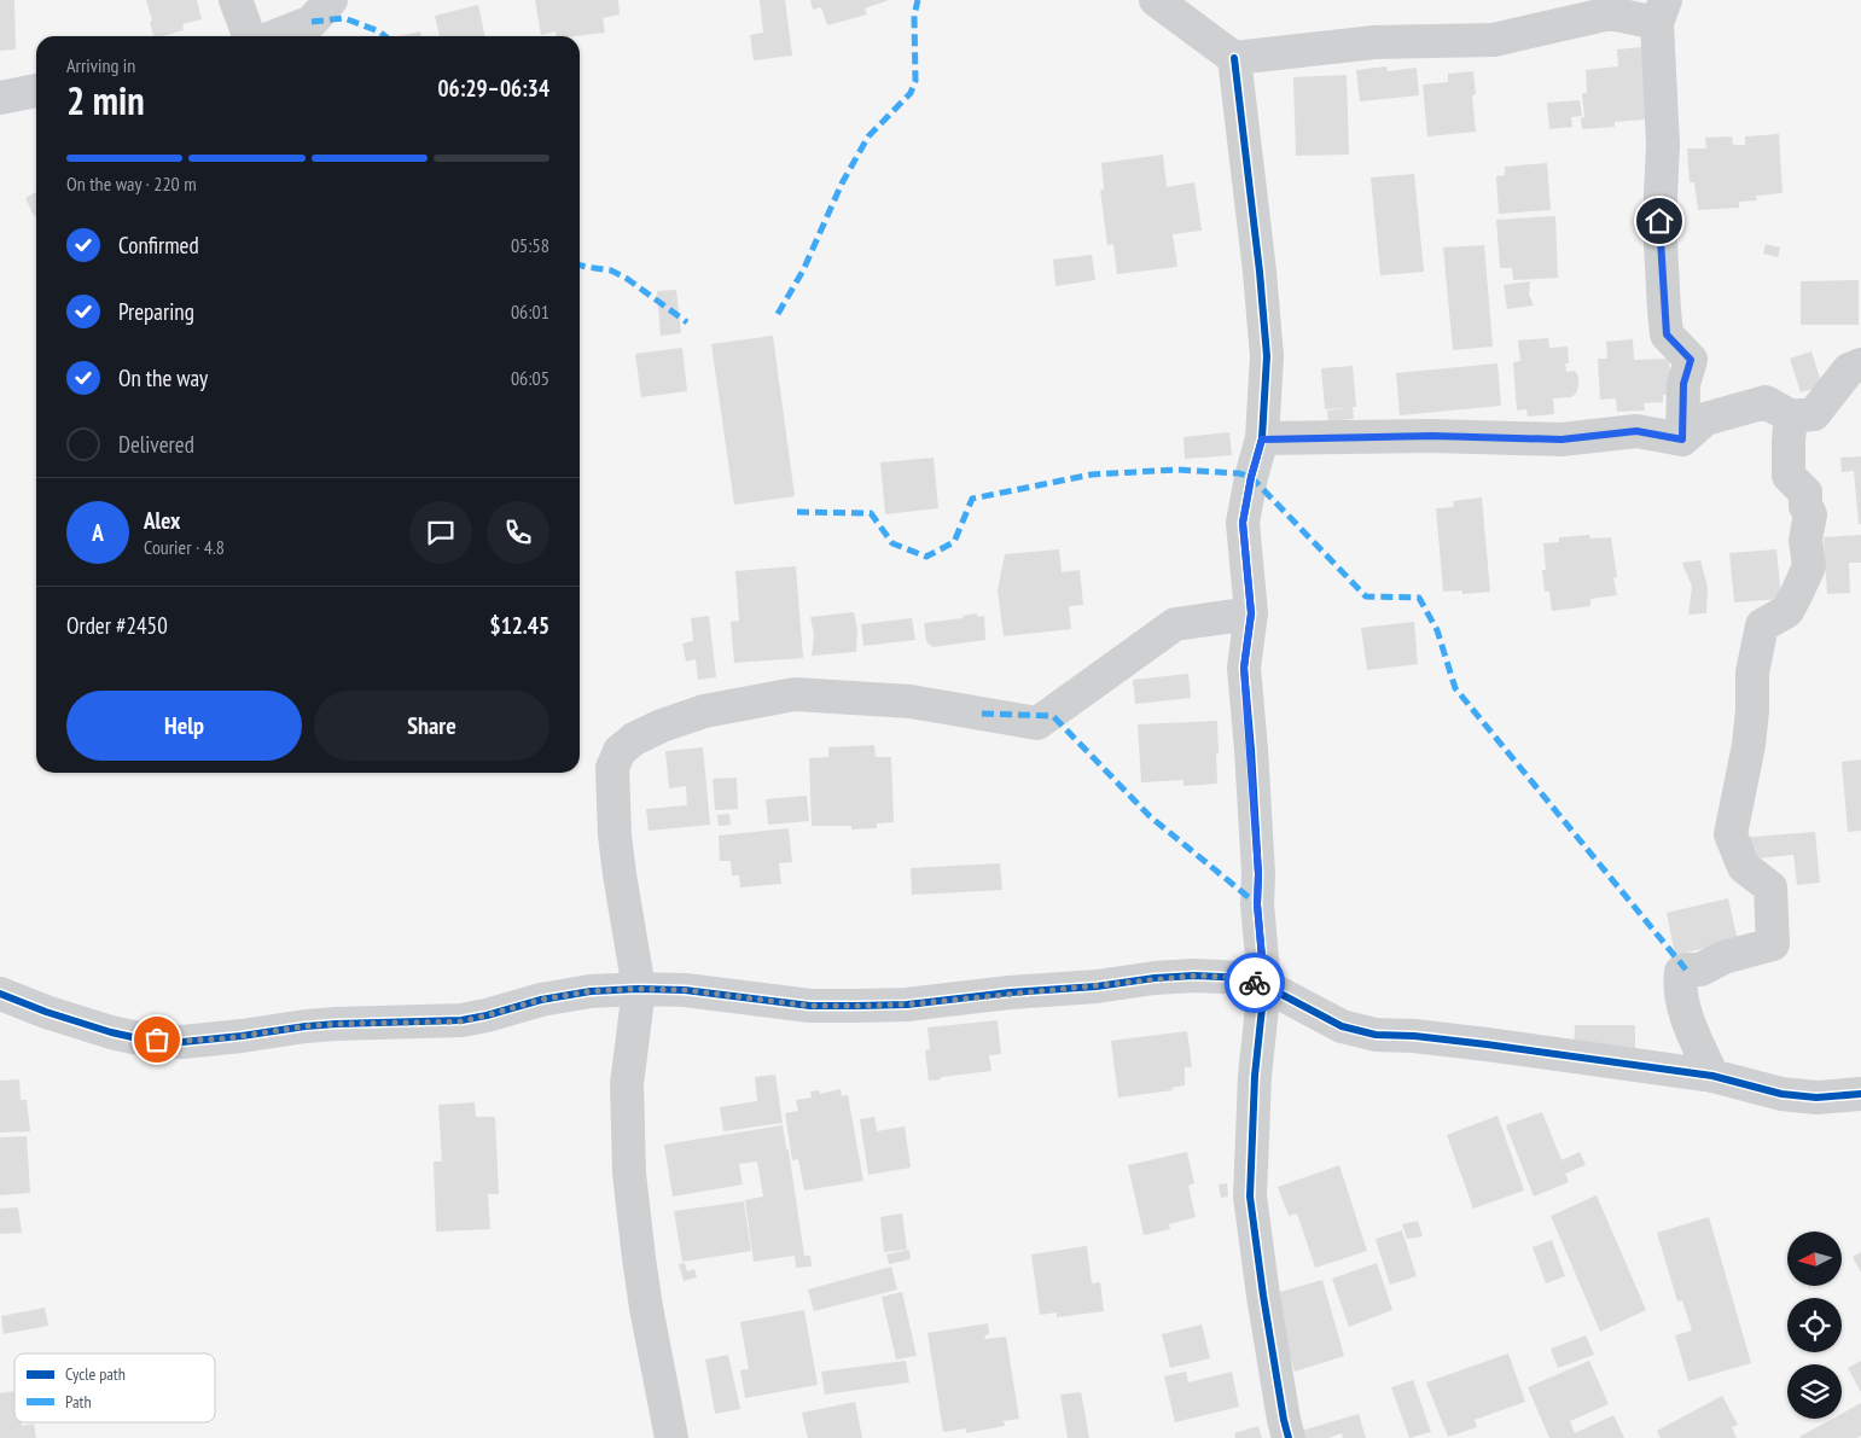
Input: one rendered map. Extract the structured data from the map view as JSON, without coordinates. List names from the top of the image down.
{
  "legend": ["Cycle path", "Path"],
  "north": "left",
  "page": {
    "heading": ["2 min", "Arriving in", "06:29–06:34"],
    "panel": [
      "Alex",
      "Courier · 4.8",
      "Order #2450",
      "$12.45"
    ],
    "bar": "On the way · 220 m",
    "list": [
      ["Confirmed", "05:58"],
      ["Preparing", "06:01"],
      ["On the way", "06:05"],
      "Delivered"
    ],
    "round": "A",
    "buttons": ["Help", "Share"]
  }
}
